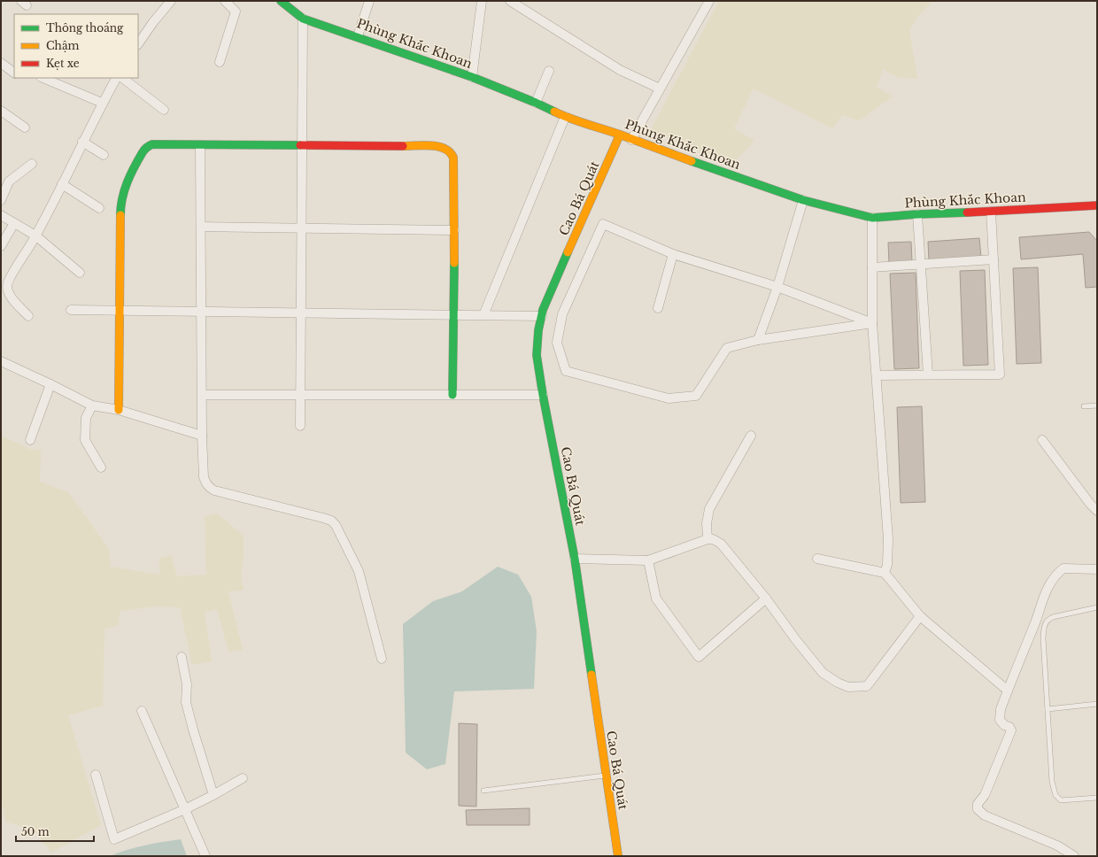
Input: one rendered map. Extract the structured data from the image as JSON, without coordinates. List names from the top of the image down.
{
  "streets": {
    "street": ["Phùng Khắc Khoan", "Cao Bá Quát"]
  },
  "crossings": [
    ["Phùng Khắc Khoan", "Cao Bá Quát"]
  ],
  "legend": ["Thông thoáng", "Chậm", "Kẹt xe"],
  "scale_bar": "50 m"
}
